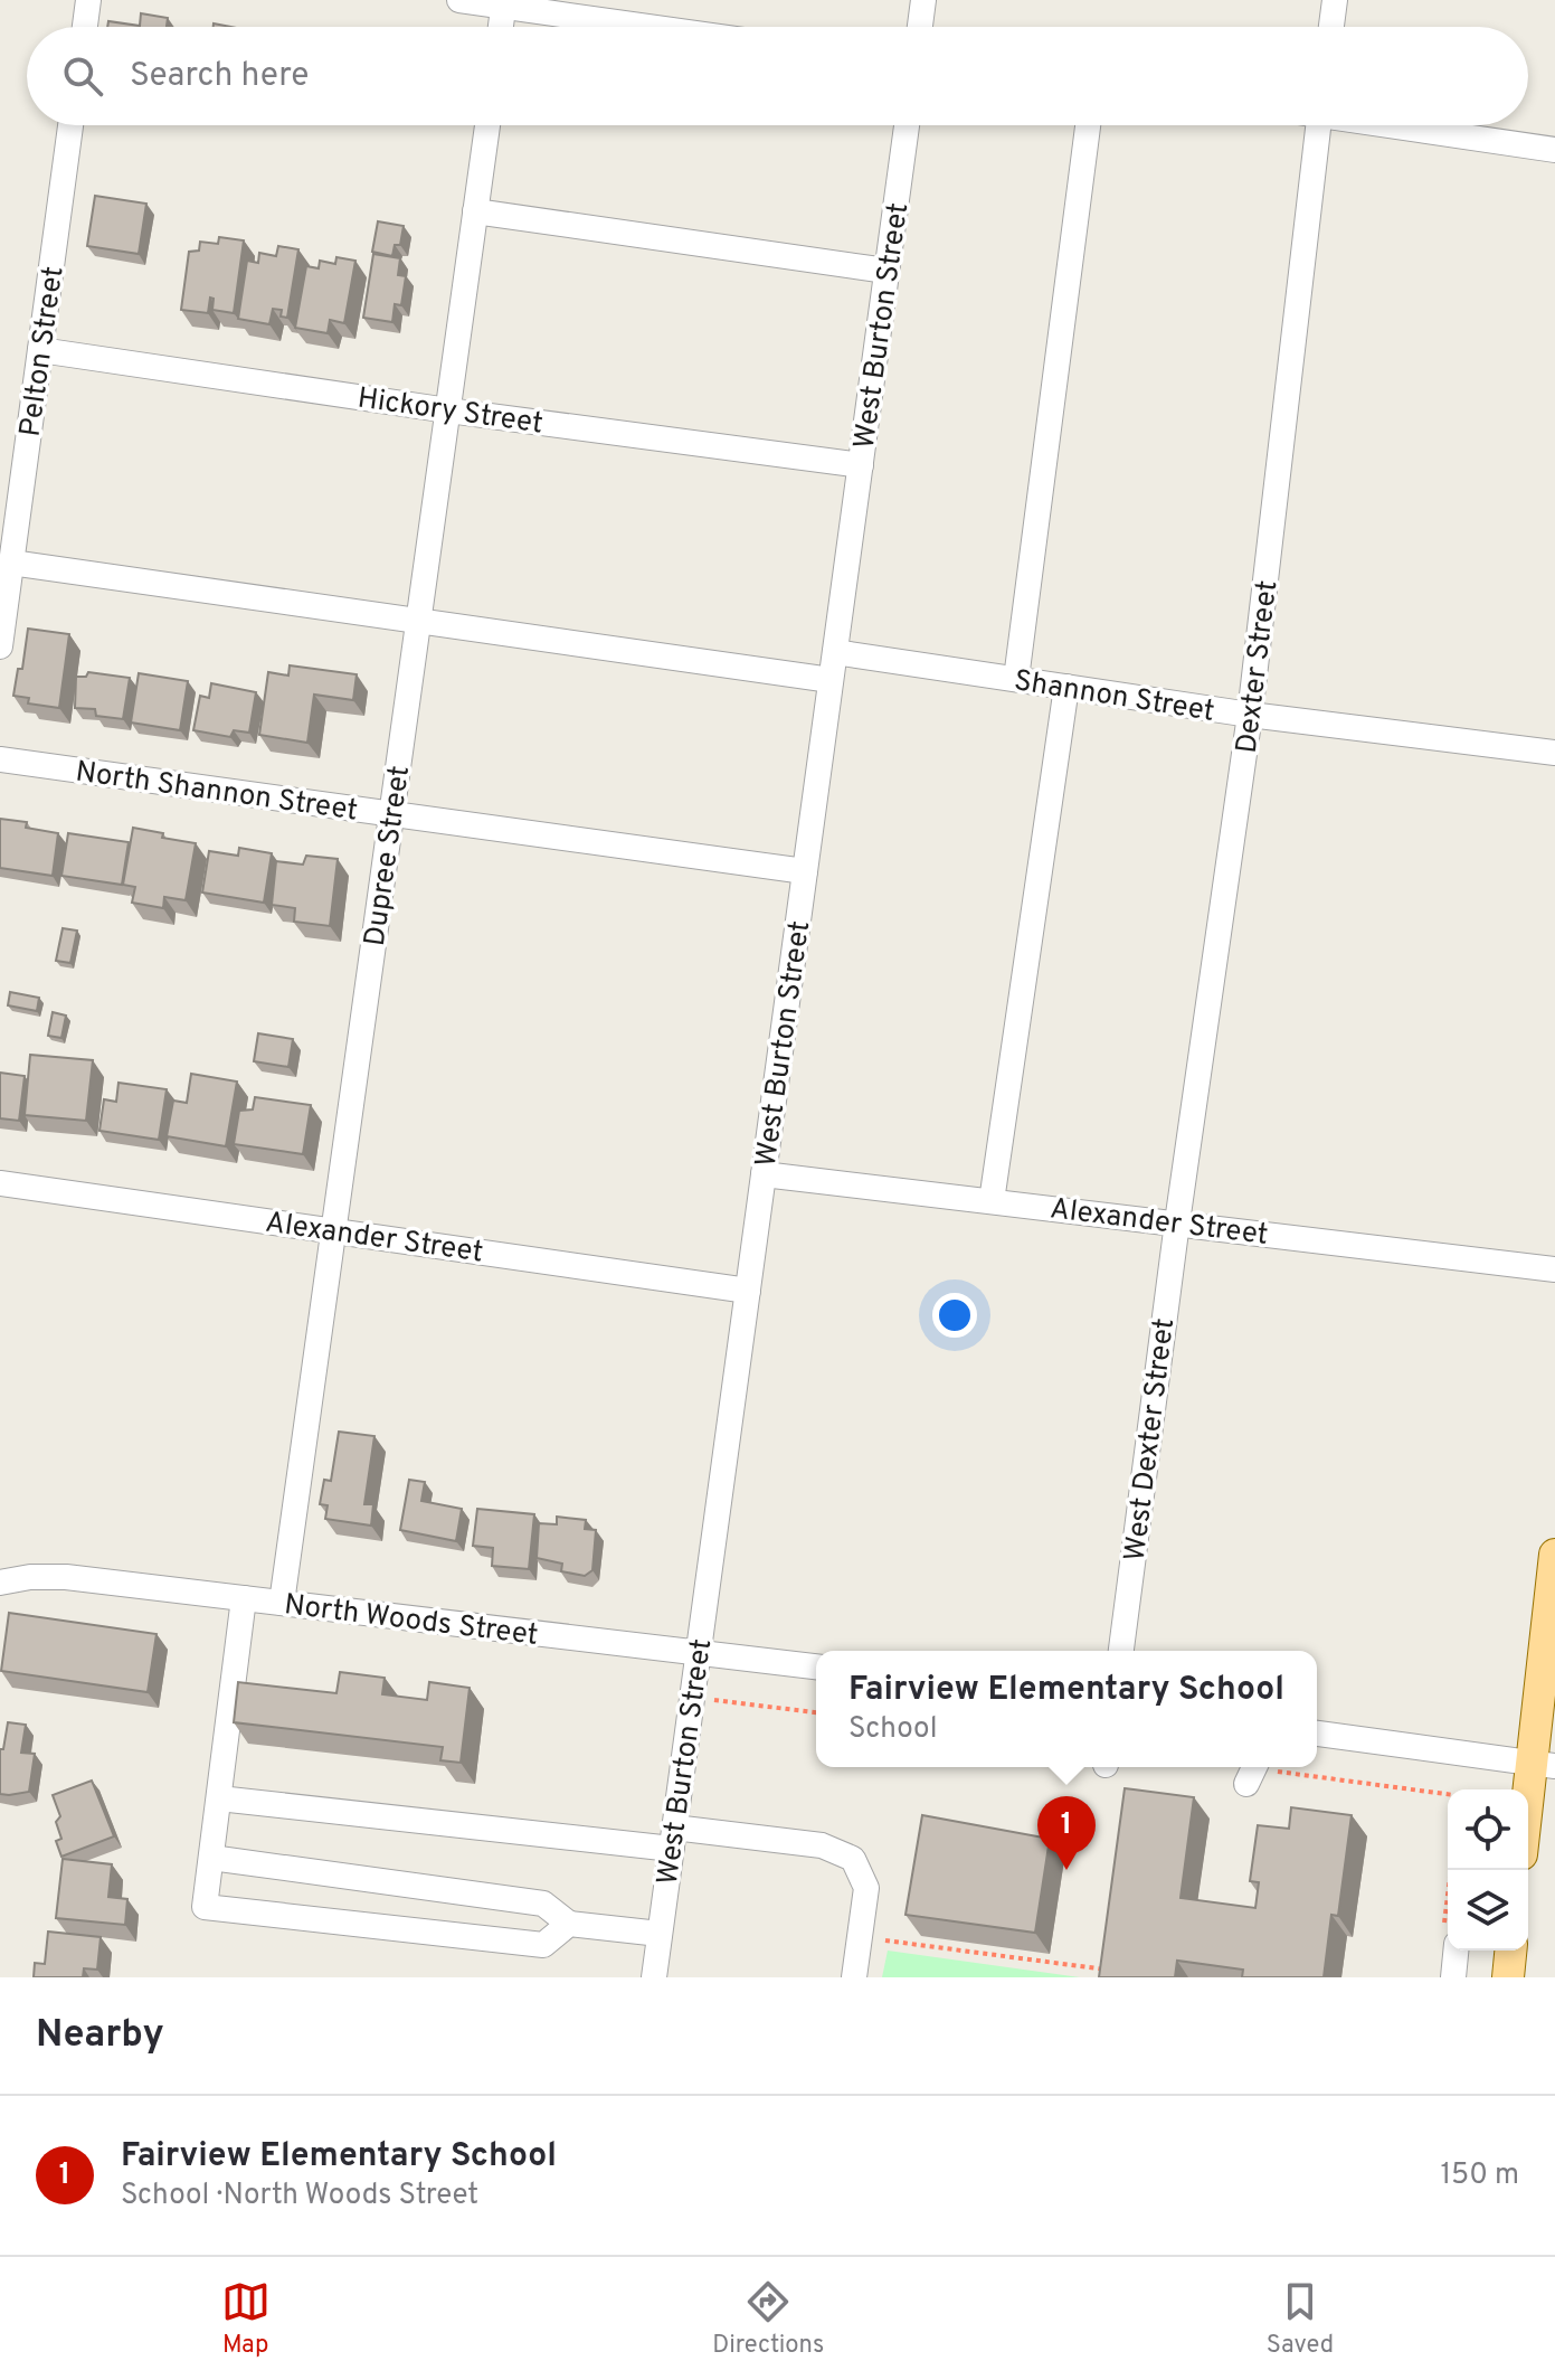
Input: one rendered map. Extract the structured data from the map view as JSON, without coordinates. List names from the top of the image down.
{
  "streets": {
    "street": [
      "West Burton Street",
      "Pelton Street",
      "Hickory Street",
      "Dexter Street",
      "Shannon Street",
      "North Shannon Street",
      "Dupree Street",
      "Alexander Street",
      "West Dexter Street",
      "North Woods Street"
    ]
  },
  "crossings": [
    ["West Burton Street", "Hickory Street"],
    ["West Burton Street", "Shannon Street"],
    ["West Burton Street", "North Shannon Street"],
    ["West Burton Street", "Alexander Street"],
    ["West Burton Street", "North Woods Street"],
    ["Pelton Street", "Hickory Street"],
    ["Hickory Street", "Dupree Street"],
    ["Dexter Street", "Shannon Street"],
    ["Dexter Street", "Alexander Street"],
    ["Dexter Street", "West Dexter Street"],
    ["North Shannon Street", "Dupree Street"],
    ["Dupree Street", "Alexander Street"],
    ["Dupree Street", "North Woods Street"],
    ["Alexander Street", "West Dexter Street"]
  ],
  "page": {
    "search": "Search here",
    "popup": ["Fairview Elementary School", "School"],
    "pins": "1",
    "heading": "Nearby",
    "list": [
      {
        "mark": "1",
        "name": "Fairview Elementary School",
        "note": "School · North Woods Street",
        "value": "150 m"
      }
    ],
    "nav": ["Map", "Directions", "Saved"]
  }
}
